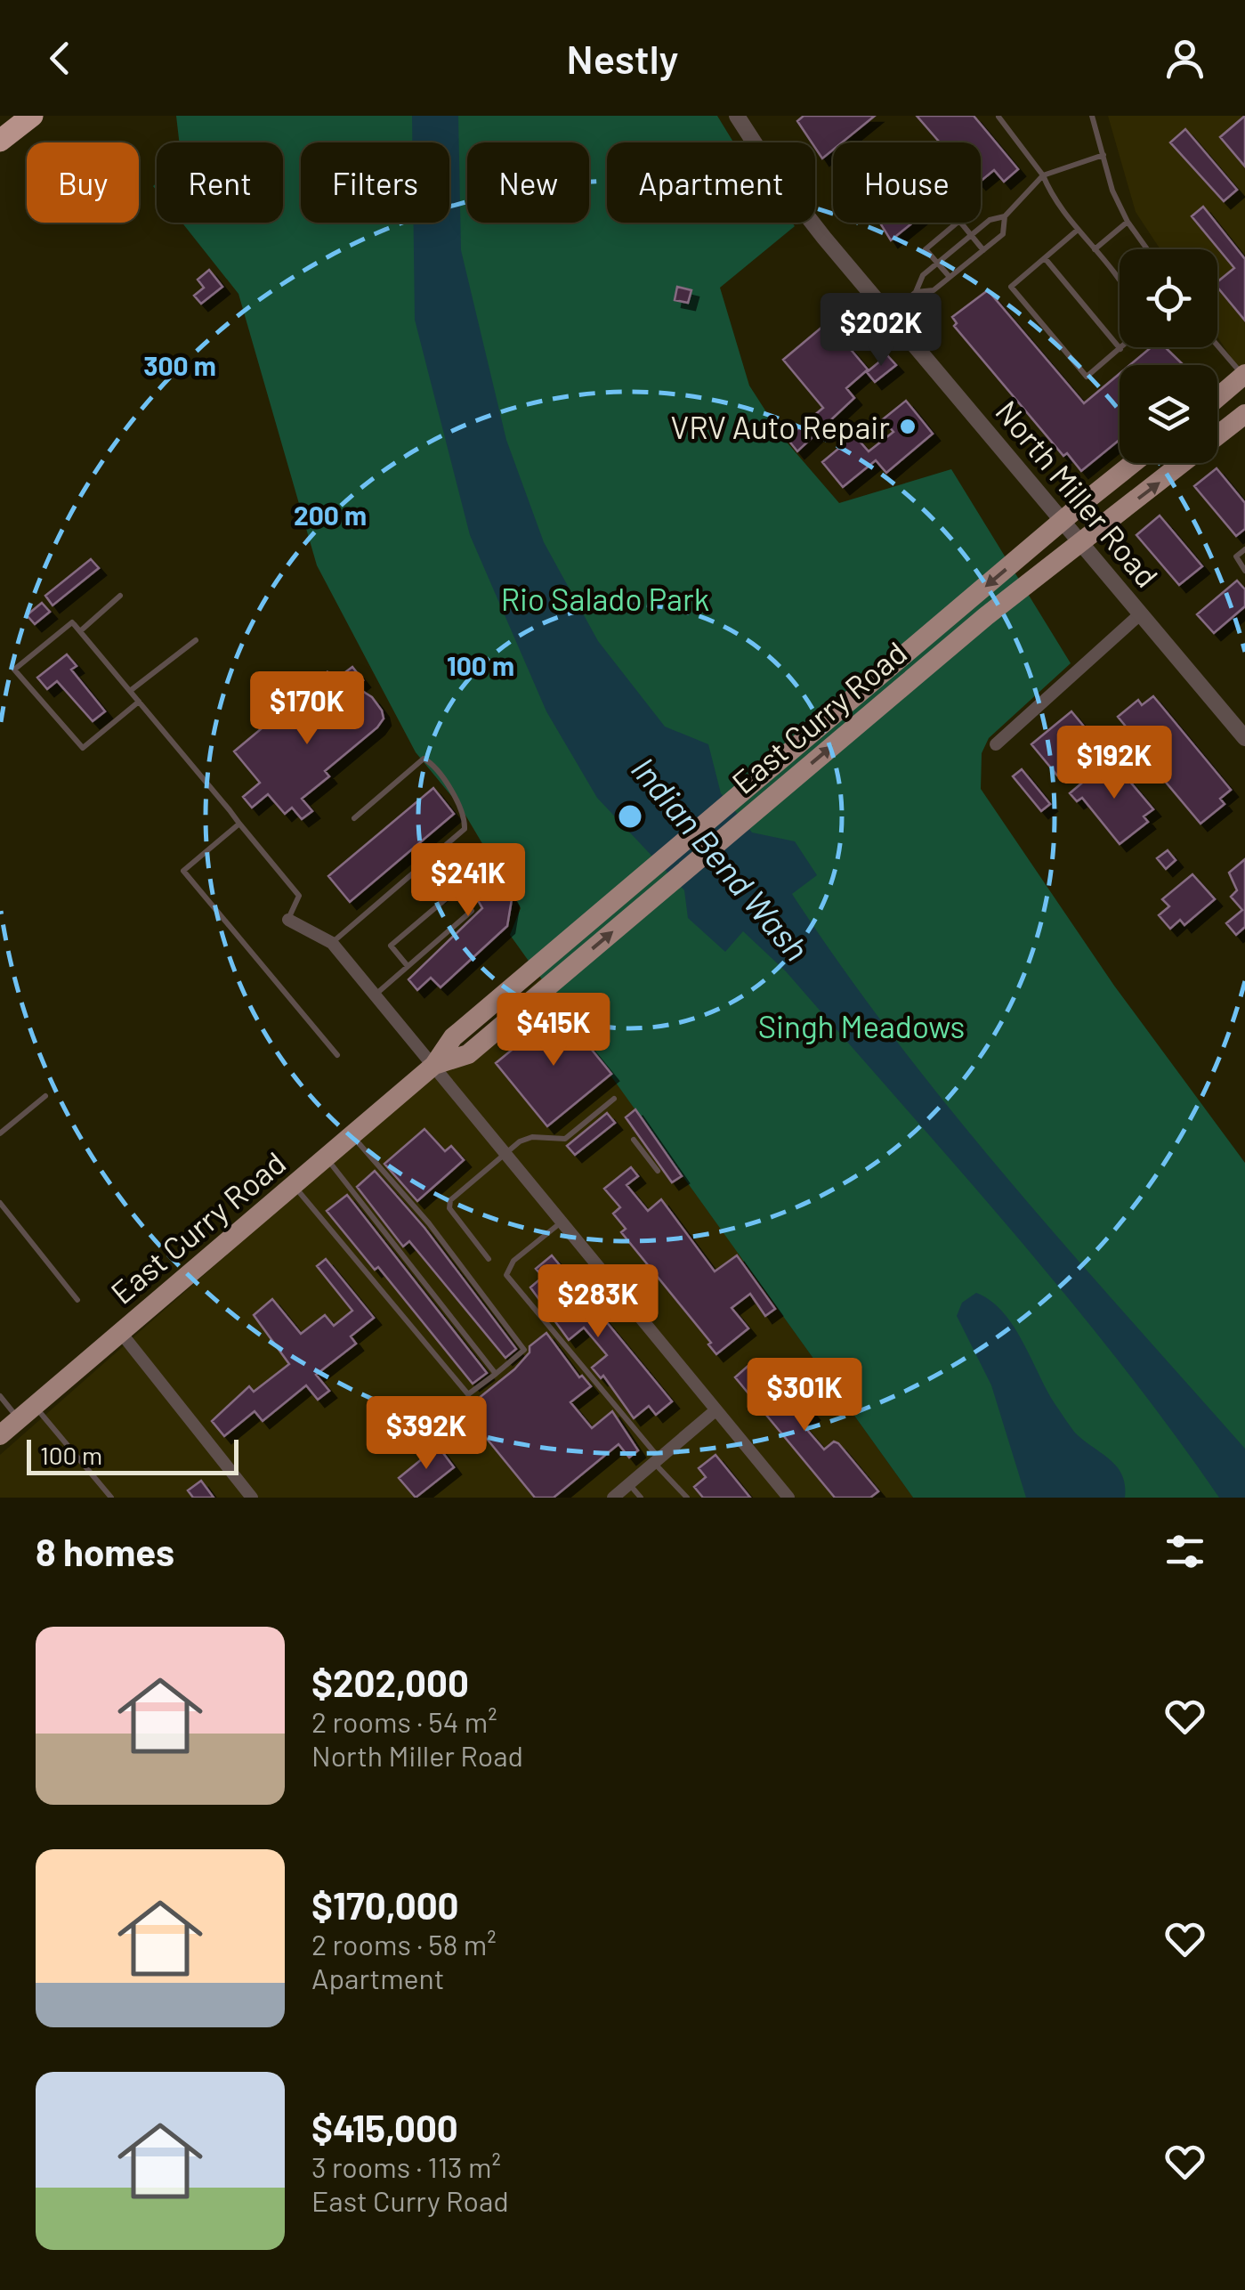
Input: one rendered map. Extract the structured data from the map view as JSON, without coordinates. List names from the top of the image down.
{
  "streets": {
    "main road": ["East Curry Road"],
    "street": ["North Miller Road"]
  },
  "crossings": [
    ["North Miller Road", "East Curry Road"]
  ],
  "water": ["Indian Bend Wash"],
  "parks": ["Rio Salado Park", "Singh Meadows"],
  "places": ["VRV Auto Repair"],
  "scale_bar": "100 m",
  "page": {
    "header": "Nestly",
    "chip": [
      "Buy",
      "Rent",
      "Filters",
      "New",
      "Apartment",
      "House"
    ],
    "price": [
      "$202K",
      "$170K",
      "$192K",
      "$241K",
      "$415K",
      "$283K",
      "$301K",
      "$392K"
    ],
    "scale": "100 m",
    "heading": "8 homes",
    "list": [
      {
        "name": "$202,000",
        "note": "2 rooms · 54 m² · North Miller Road"
      },
      {
        "name": "$170,000",
        "note": "2 rooms · 58 m² · Apartment"
      },
      {
        "name": "$415,000",
        "note": "3 rooms · 113 m² · East Curry Road"
      }
    ]
  },
  "rings": ["300 m", "200 m", "100 m"]
}
